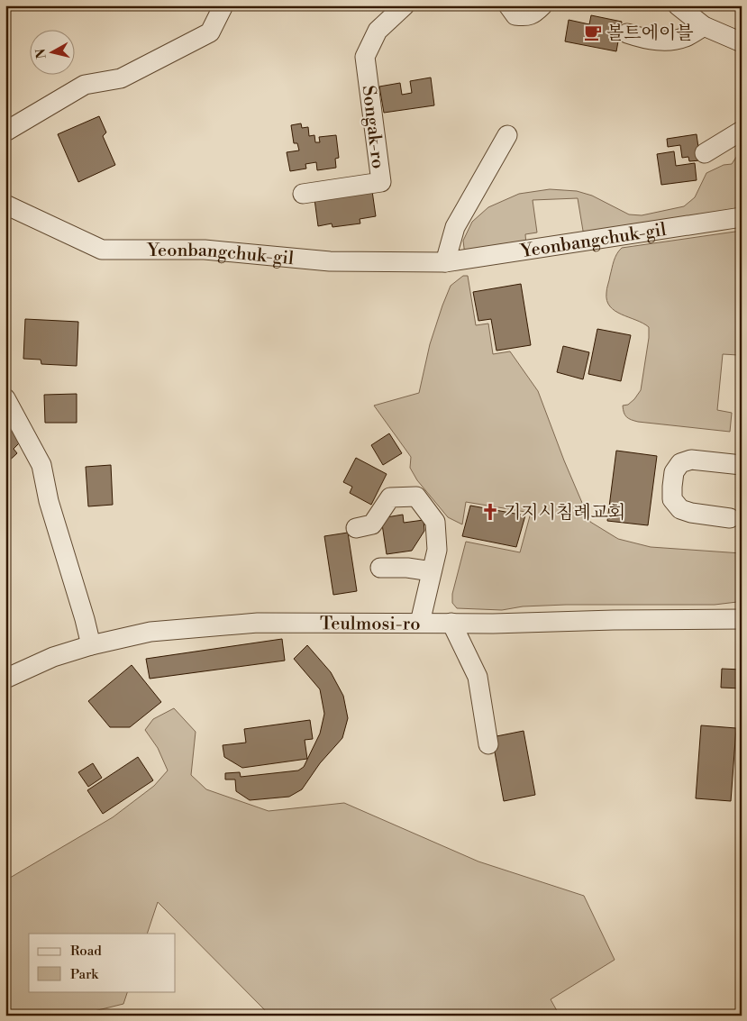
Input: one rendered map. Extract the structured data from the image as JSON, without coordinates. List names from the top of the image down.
{
  "streets": {
    "street": ["Songak-ro", "Yeonbangchuk-gil", "Teulmosi-ro"]
  },
  "places": {
    "cafe": ["볼트에이블"],
    "church": ["기지시침례교회"]
  },
  "legend": ["Road", "Park"],
  "north": "left"
}
